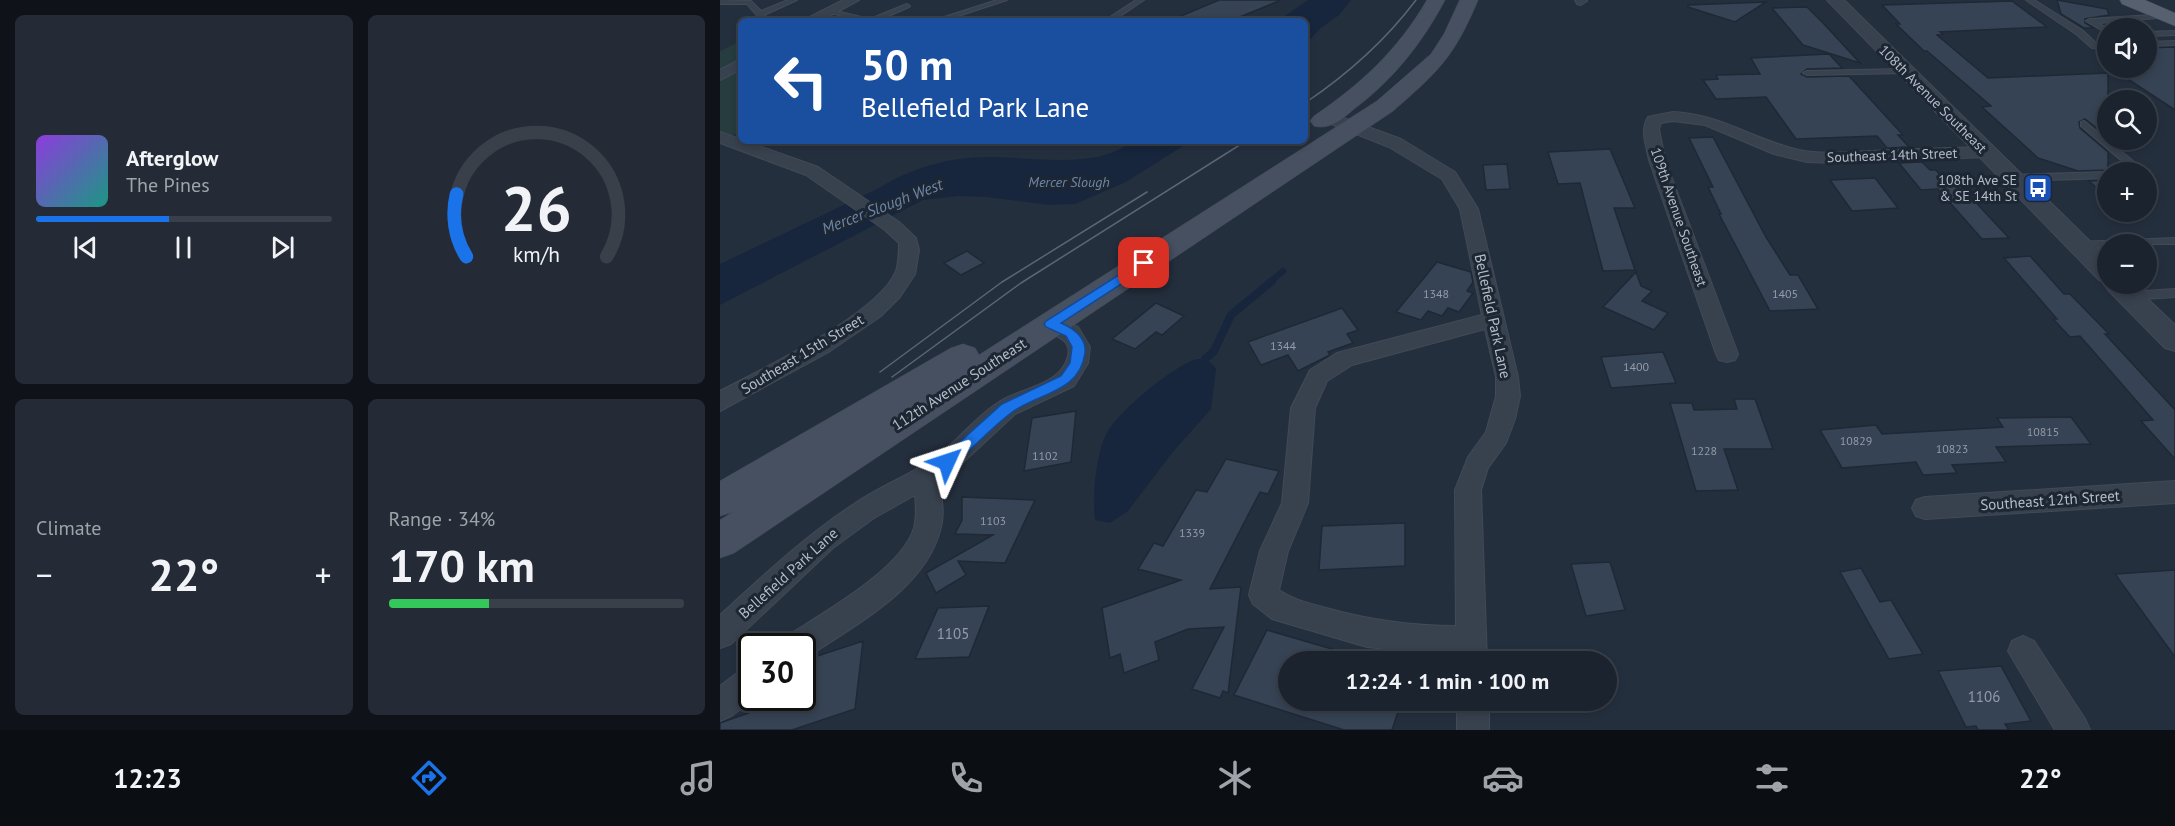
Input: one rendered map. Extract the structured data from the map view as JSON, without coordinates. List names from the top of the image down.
{
  "streets": {
    "main road": ["112th Avenue Southeast"],
    "street": [
      "108th Avenue Southeast",
      "Southeast 14th Street",
      "109th Avenue Southeast",
      "Bellefield Park Lane",
      "Southeast 15th Street",
      "Southeast 12th Street"
    ]
  },
  "crossings": [
    ["108th Avenue Southeast", "Southeast 14th Street"],
    ["Southeast 14th Street", "109th Avenue Southeast"],
    ["Bellefield Park Lane", "112th Avenue Southeast"]
  ],
  "water": ["Mercer Slough", "Mercer Slough West"],
  "places": {
    "bus stop": ["108th Ave SE & SE 14th St"]
  },
  "house_numbers": [
    "1348",
    "1405",
    "1344",
    "1400",
    "10815",
    "10829",
    "10823",
    "1228",
    "1102",
    "1103",
    "1339",
    "1105",
    "1106"
  ],
  "page": {
    "map_buttons": ["+", "−"],
    "turn": ["50 m", "Bellefield Park Lane"],
    "song": ["Afterglow", "The Pines"],
    "tile": [
      "Climate",
      ["Range · 34%", "170 km"]
    ],
    "heat": ["−", "22°", "+"],
    "limit": "30",
    "trip": "12:24 · 1 min · 100 m",
    "tabs": ["12:23", "22°"],
    "gauge": ["26", "km/h"]
  }
}
